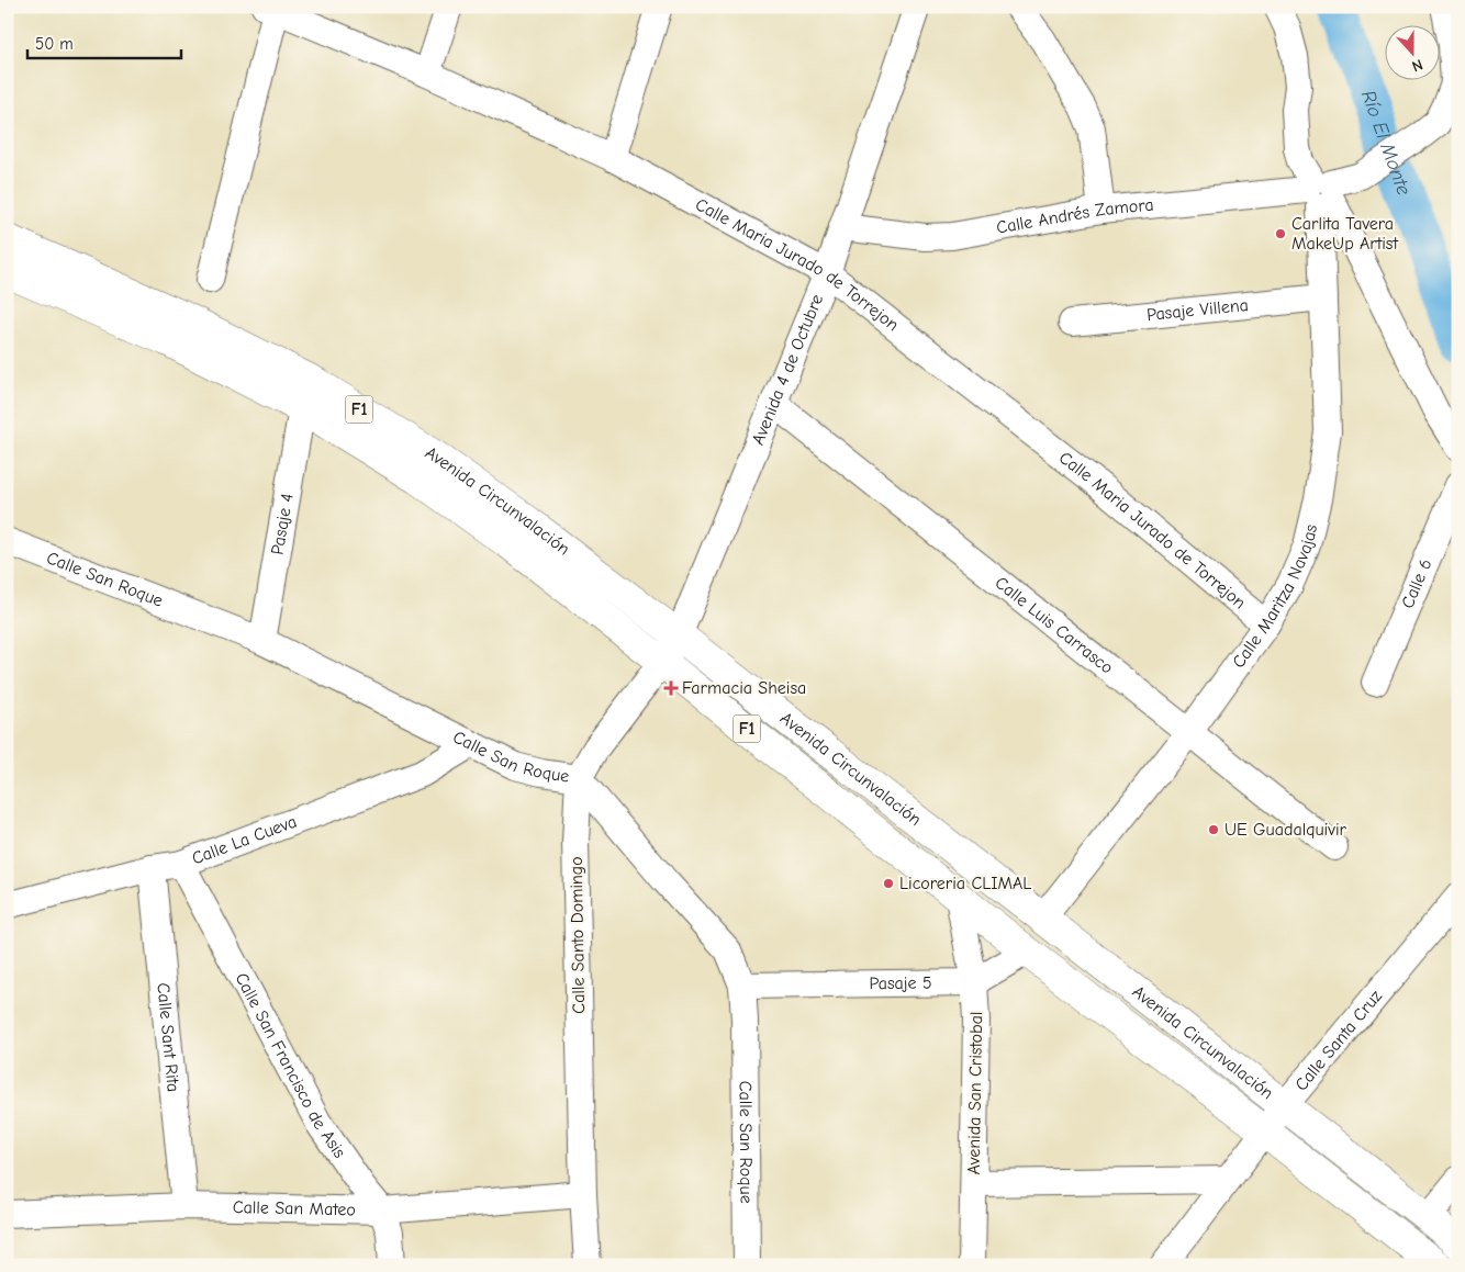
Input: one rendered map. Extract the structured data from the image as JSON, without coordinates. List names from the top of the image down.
{
  "streets": {
    "highway": ["F1", "Avenida Circunvalación"],
    "street": [
      "Calle Andrés Zamora",
      "Calle Maria Jurado de Torrejon",
      "Pasaje Villena",
      "Avenida 4 de Octubre",
      "Pasaje 4",
      "Calle San Roque",
      "Calle 6",
      "Calle Maritza Navajas",
      "Calle Luis Carrasco",
      "Calle La Cueva",
      "Calle Santo Domingo",
      "Pasaje 5",
      "Calle Sant Rita",
      "Calle Santa Cruz",
      "Calle San Francisco de Asis",
      "Avenida San Cristobal",
      "Calle San Mateo"
    ]
  },
  "crossings": [
    ["Calle Andrés Zamora", "Avenida 4 de Octubre"],
    ["Calle Andrés Zamora", "Calle Maritza Navajas"],
    ["Calle Maria Jurado de Torrejon", "Avenida 4 de Octubre"],
    ["Calle Maria Jurado de Torrejon", "Calle Maritza Navajas"],
    ["Pasaje Villena", "Calle Maritza Navajas"],
    ["Avenida 4 de Octubre", "Avenida Circunvalación"],
    ["Avenida 4 de Octubre", "Calle Luis Carrasco"],
    ["Avenida 4 de Octubre", "Calle Santo Domingo"],
    ["Avenida Circunvalación", "Pasaje 4"],
    ["Avenida Circunvalación", "Calle Maritza Navajas"],
    ["Avenida Circunvalación", "Calle Santo Domingo"],
    ["Avenida Circunvalación", "Calle Santa Cruz"],
    ["Pasaje 4", "Calle San Roque"],
    ["Calle San Roque", "Calle La Cueva"],
    ["Calle San Roque", "Calle Santo Domingo"],
    ["Calle San Roque", "Pasaje 5"],
    ["Calle Maritza Navajas", "Calle Luis Carrasco"],
    ["Calle La Cueva", "Calle Sant Rita"],
    ["Calle La Cueva", "Calle San Francisco de Asis"],
    ["Calle Santo Domingo", "Calle San Mateo"],
    ["Pasaje 5", "Avenida San Cristobal"],
    ["Calle Sant Rita", "Calle San Mateo"],
    ["Calle San Francisco de Asis", "Calle San Mateo"]
  ],
  "water": ["Río El Monte"],
  "places": {
    "other": ["Carlita Tavera MakeUp Artist", "UE Guadalquivir", "Licoreria CLIMAL"],
    "health": ["Farmacia Sheisa"]
  },
  "scale_bar": "50 m",
  "north": "bottom"
}
